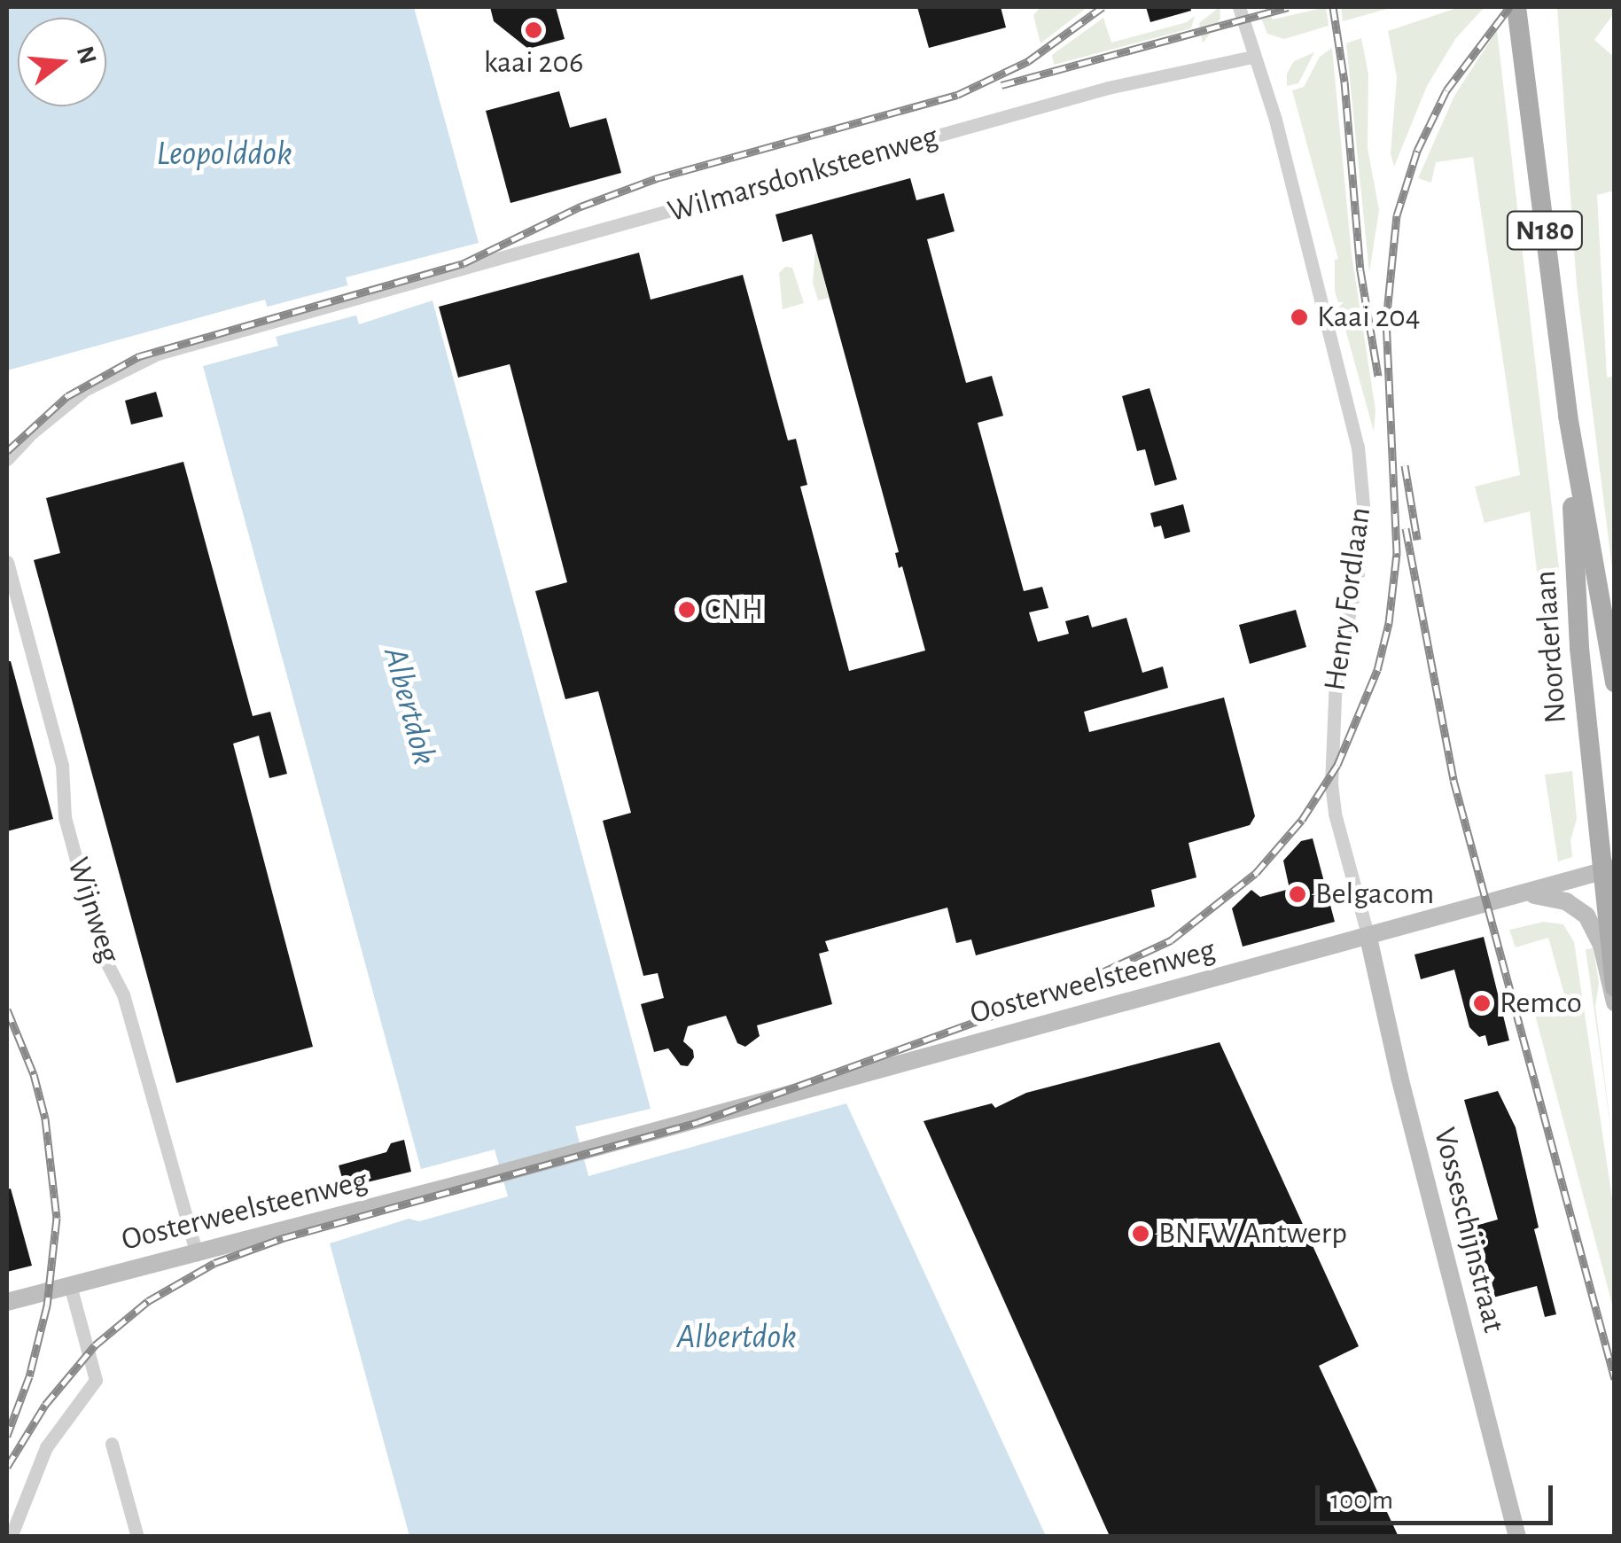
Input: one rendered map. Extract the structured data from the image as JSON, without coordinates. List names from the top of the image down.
{
  "streets": {
    "main road": [
      "N180",
      "Noorderlaan",
      "Oosterweelsteenweg",
      "Vosseschijnstraat"
    ],
    "street": ["Wilmarsdonksteenweg", "Henry Fordlaan", "Wijnweg"]
  },
  "crossings": [
    ["Wilmarsdonksteenweg", "Henry Fordlaan"],
    ["Henry Fordlaan", "Oosterweelsteenweg"],
    ["Henry Fordlaan", "Vosseschijnstraat"],
    ["Noorderlaan", "Oosterweelsteenweg"],
    ["Wijnweg", "Oosterweelsteenweg"],
    ["Oosterweelsteenweg", "Vosseschijnstraat"]
  ],
  "water": ["Leopolddok", "Albertdok"],
  "places": [
    "kaai 206",
    "Kaai 204",
    "CNH",
    "Belgacom",
    "Remco",
    "BNFW Antwerp"
  ],
  "scale_bar": "100 m",
  "north": "right"
}
